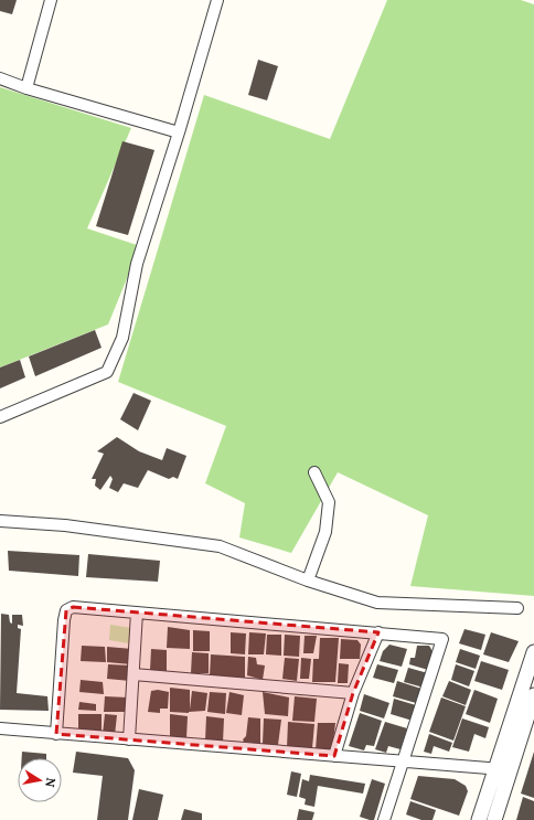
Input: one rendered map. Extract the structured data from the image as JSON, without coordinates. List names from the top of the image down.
{
  "north": "right"
}
